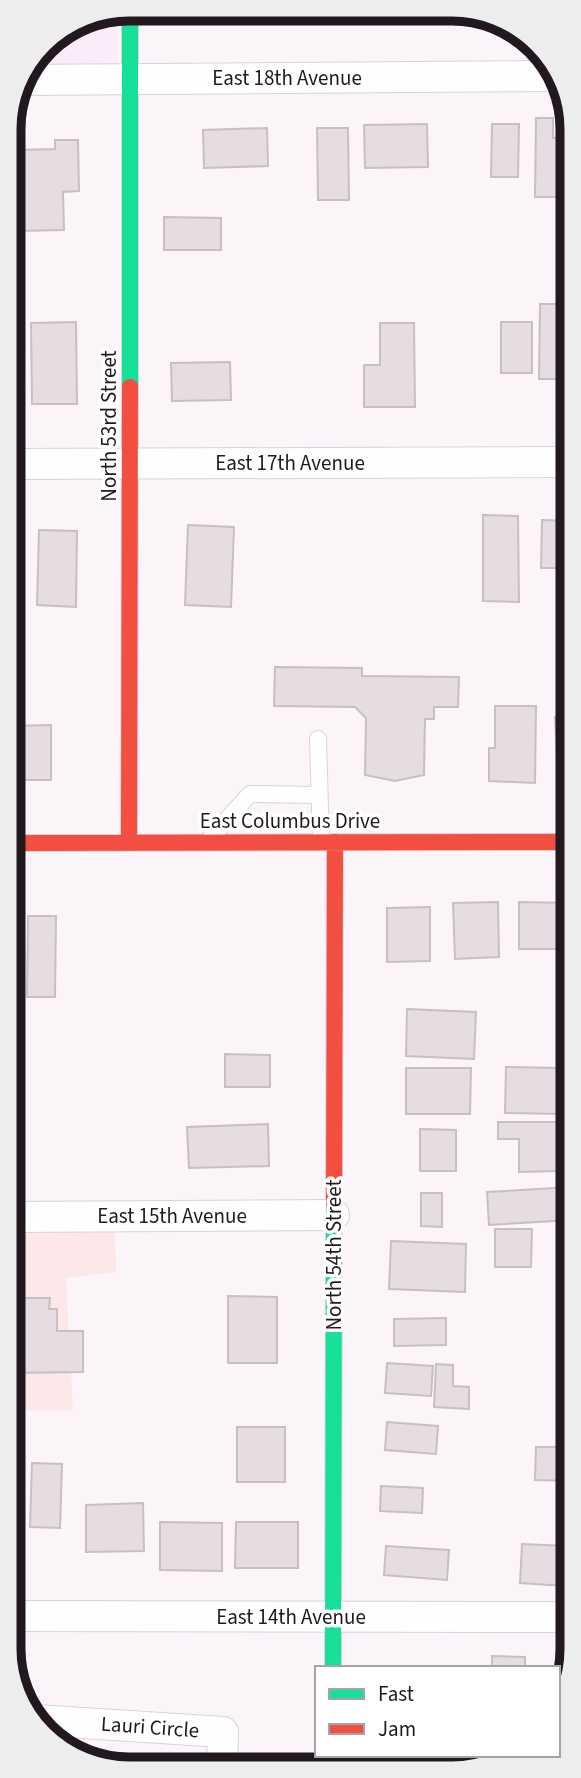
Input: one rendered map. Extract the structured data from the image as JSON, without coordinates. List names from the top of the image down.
{
  "streets": {
    "street": [
      "East 18th Avenue",
      "North 53rd Street",
      "East 17th Avenue",
      "East Columbus Drive",
      "East 15th Avenue",
      "North 54th Street",
      "East 14th Avenue",
      "Lauri Circle"
    ]
  },
  "crossings": [
    ["East 18th Avenue", "North 53rd Street"],
    ["North 53rd Street", "East 17th Avenue"],
    ["North 53rd Street", "East Columbus Drive"],
    ["East Columbus Drive", "North 54th Street"],
    ["East 15th Avenue", "North 54th Street"],
    ["North 54th Street", "East 14th Avenue"]
  ],
  "legend": ["Fast", "Jam"]
}
